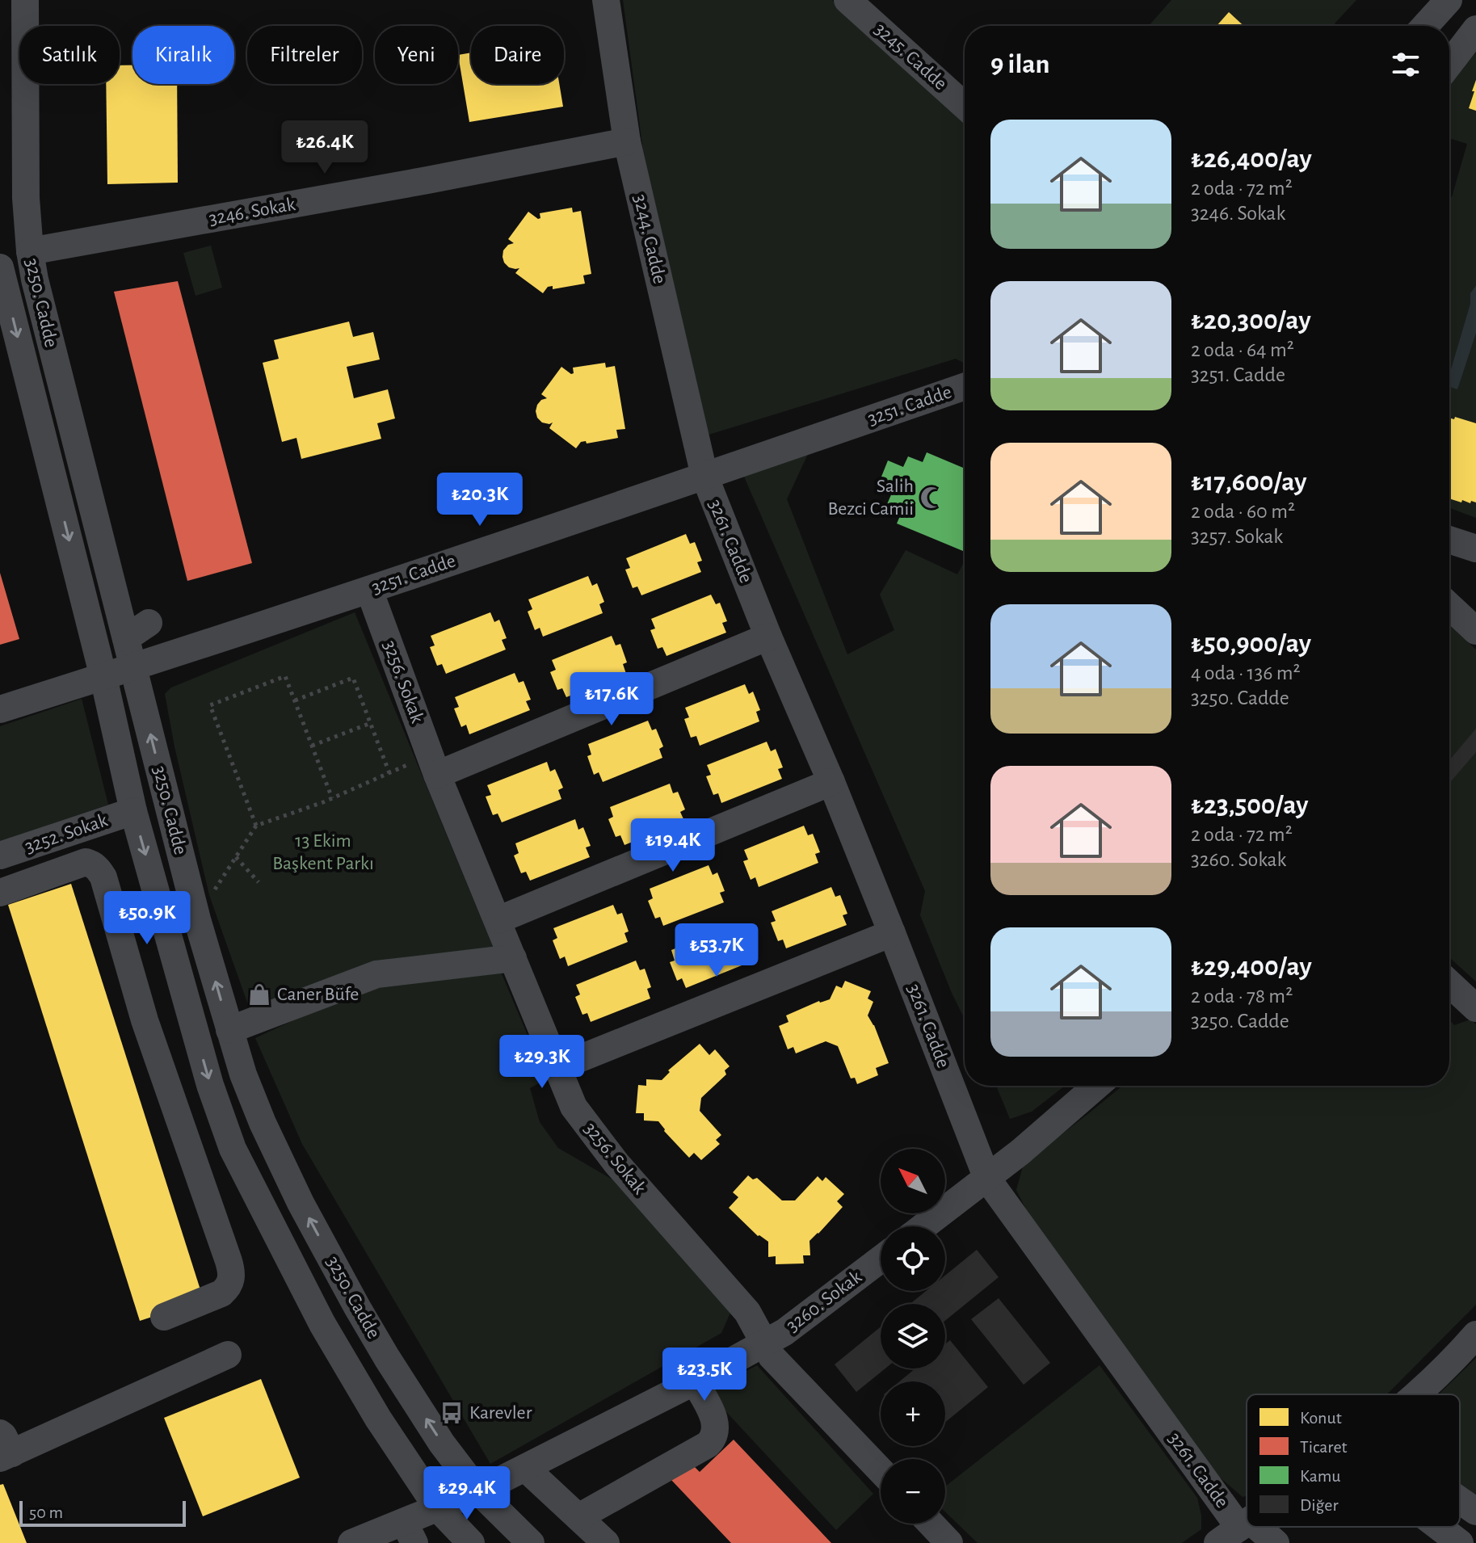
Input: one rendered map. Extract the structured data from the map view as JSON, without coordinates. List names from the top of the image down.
{
  "streets": {
    "street": [
      "3245. Cadde",
      "3246. Sokak",
      "3244. Cadde",
      "3250. Cadde",
      "3251. Cadde",
      "3261. Cadde",
      "3256. Sokak",
      "3252. Sokak",
      "3260. Sokak"
    ]
  },
  "crossings": [
    ["3246. Sokak", "3244. Cadde"],
    ["3246. Sokak", "3250. Cadde"],
    ["3244. Cadde", "3251. Cadde"],
    ["3244. Cadde", "3261. Cadde"],
    ["3250. Cadde", "3251. Cadde"],
    ["3250. Cadde", "3252. Sokak"],
    ["3250. Cadde", "3260. Sokak"],
    ["3251. Cadde", "3261. Cadde"],
    ["3251. Cadde", "3256. Sokak"],
    ["3256. Sokak", "3260. Sokak"]
  ],
  "parks": ["13 Ekim Başkent Parkı"],
  "places": {
    "mosque": ["Salih Bezci Camii"],
    "shop": ["Caner Büfe"],
    "bus stop": ["Karevler"]
  },
  "legend": [
    "Konut",
    "Ticaret",
    "Kamu",
    "Diğer"
  ],
  "scale_bar": "50 m",
  "north": "top left",
  "page": {
    "chip": [
      "Satılık",
      "Kiralık",
      "Filtreler",
      "Yeni",
      "Daire"
    ],
    "heading": "9 ilan",
    "list": [
      {
        "name": "₺26,400/ay",
        "note": "2 oda · 72 m² · 3246. Sokak"
      },
      {
        "name": "₺20,300/ay",
        "note": "2 oda · 64 m² · 3251. Cadde"
      },
      {
        "name": "₺17,600/ay",
        "note": "2 oda · 60 m² · 3257. Sokak"
      },
      {
        "name": "₺50,900/ay",
        "note": "4 oda · 136 m² · 3250. Cadde"
      },
      {
        "name": "₺23,500/ay",
        "note": "2 oda · 72 m² · 3260. Sokak"
      },
      {
        "name": "₺29,400/ay",
        "note": "2 oda · 78 m² · 3250. Cadde"
      }
    ],
    "price": [
      "₺26.4K",
      "₺20.3K",
      "₺17.6K",
      "₺19.4K",
      "₺50.9K",
      "₺53.7K",
      "₺29.3K",
      "₺23.5K",
      "₺29.4K"
    ],
    "map_buttons": ["+", "−"],
    "scale": "50 m"
  }
}
